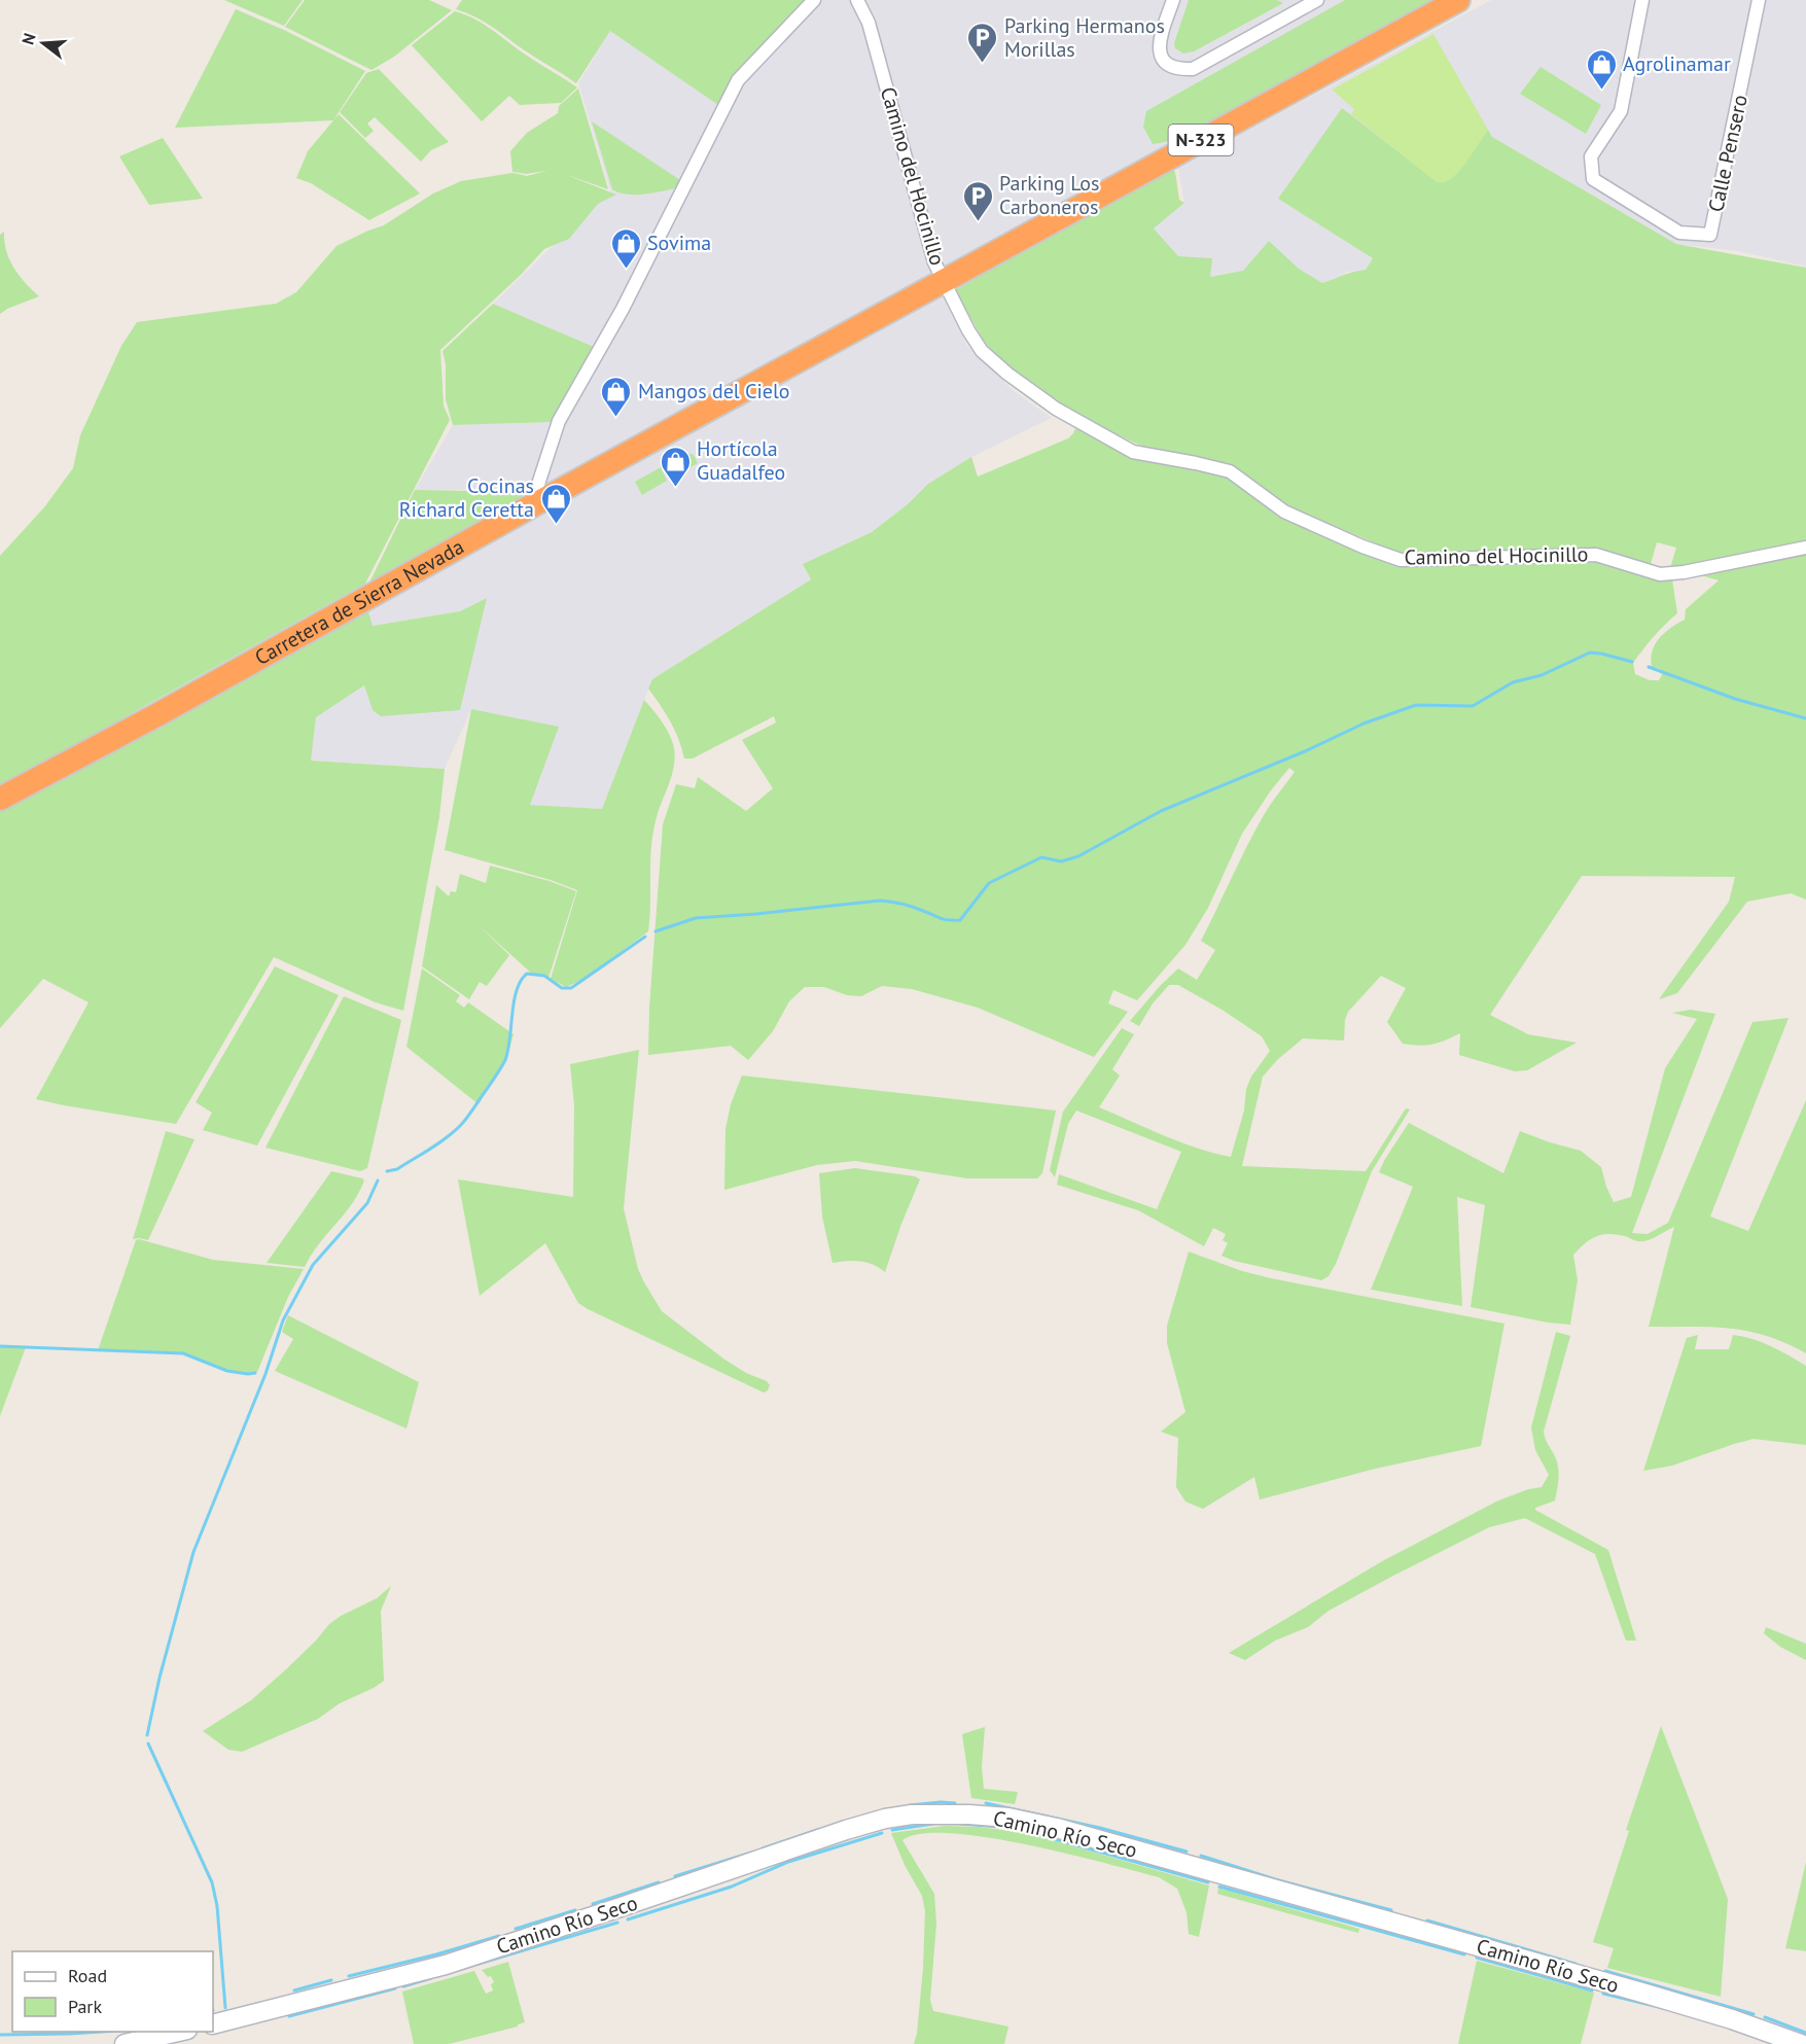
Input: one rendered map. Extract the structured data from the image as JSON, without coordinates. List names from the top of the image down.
{
  "streets": {
    "highway": ["N-323", "Carretera de Sierra Nevada"],
    "street": ["Calle Pensero", "Camino del Hocinillo", "Camino Río Seco"]
  },
  "crossings": [
    ["N-323", "Camino del Hocinillo"],
    ["N-323", "Carretera de Sierra Nevada"],
    ["Camino del Hocinillo", "Carretera de Sierra Nevada"]
  ],
  "places": {
    "parking": ["Parking Hermanos Morillas", "Parking Los Carboneros"],
    "shop": [
      "Agrolinamar",
      "Sovima",
      "Mangos del Cielo",
      "Hortícola Guadalfeo",
      "Cocinas Richard Ceretta"
    ]
  },
  "legend": ["Road", "Park"],
  "north": "left"
}
